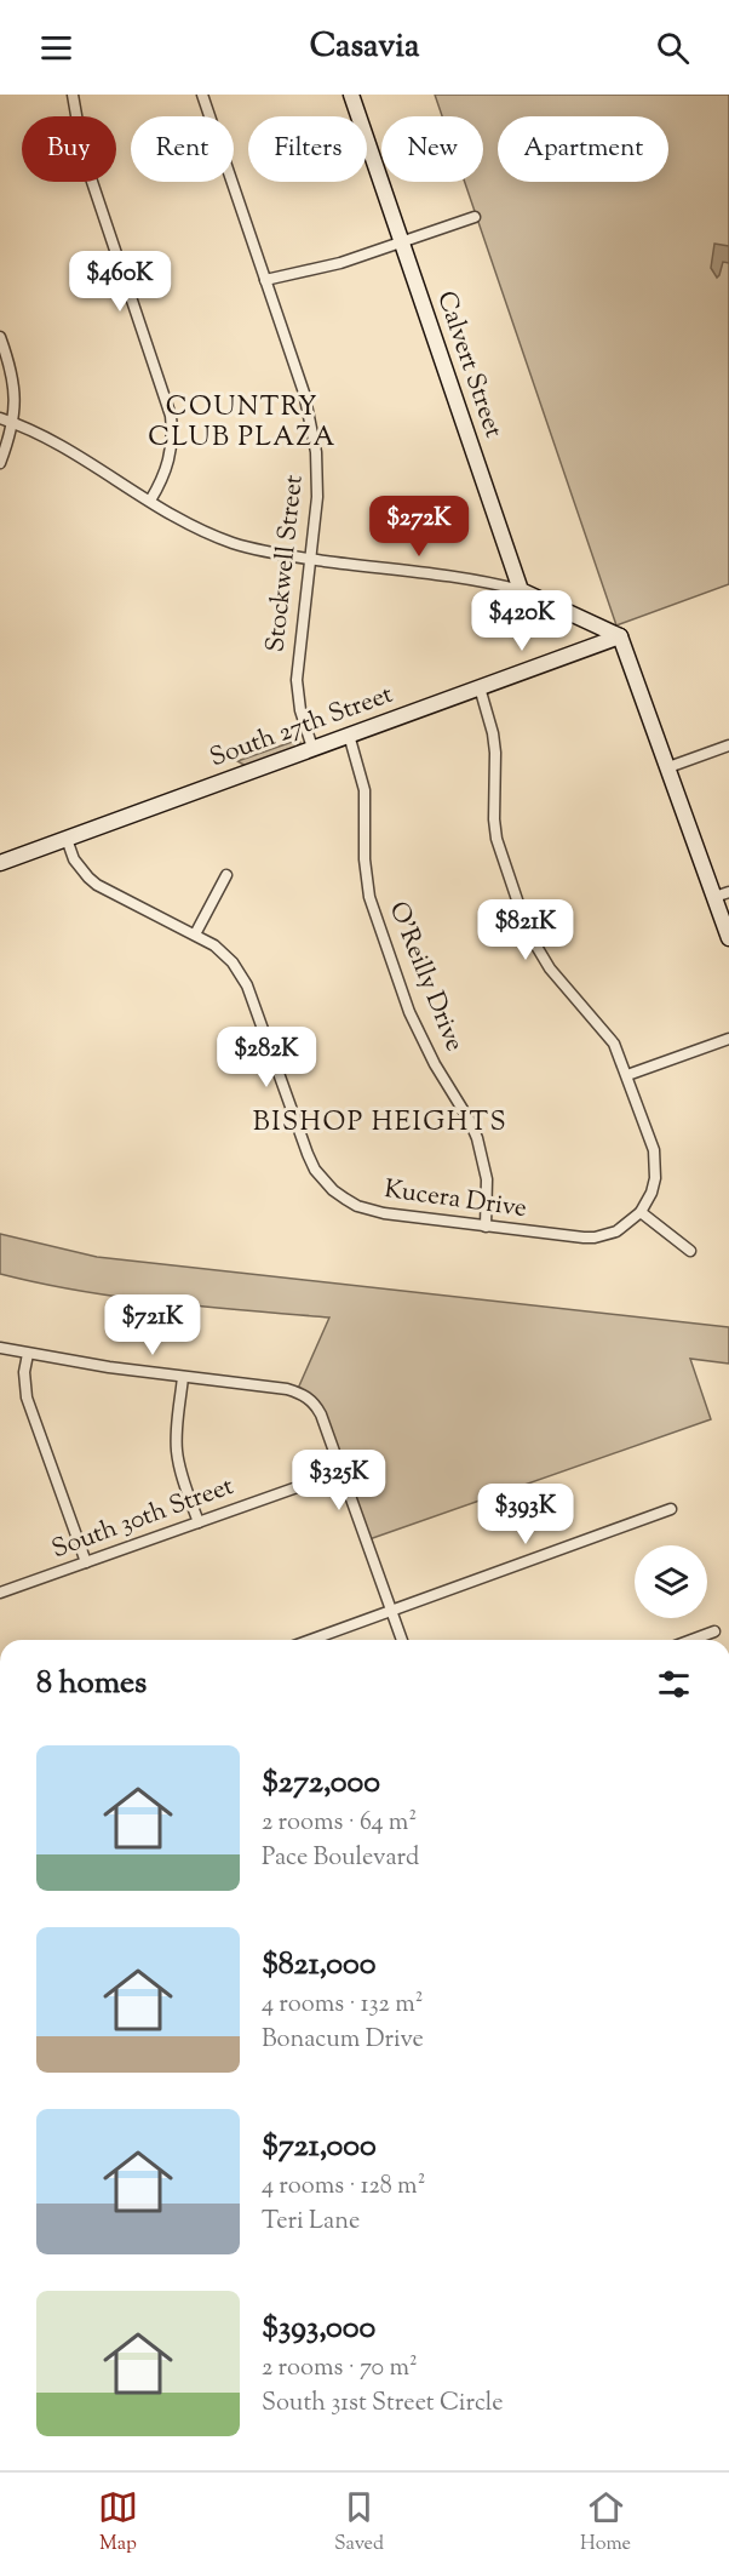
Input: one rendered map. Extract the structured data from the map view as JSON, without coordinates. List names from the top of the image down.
{
  "streets": {
    "street": [
      "Calvert Street",
      "Stockwell Street",
      "South 27th Street",
      "O'Reilly Drive",
      "Kucera Drive",
      "South 30th Street"
    ]
  },
  "crossings": [
    ["Stockwell Street", "South 27th Street"],
    ["South 27th Street", "O'Reilly Drive"],
    ["South 27th Street", "Kucera Drive"],
    ["O'Reilly Drive", "Kucera Drive"]
  ],
  "districts": ["COUNTRY CLUB PLAZA", "BISHOP HEIGHTS"],
  "page": {
    "header": "Casavia",
    "chip": [
      "Buy",
      "Rent",
      "Filters",
      "New",
      "Apartment"
    ],
    "price": [
      "$460K",
      "$272K",
      "$420K",
      "$821K",
      "$282K",
      "$721K",
      "$325K",
      "$393K"
    ],
    "heading": "8 homes",
    "list": [
      {
        "name": "$272,000",
        "note": "2 rooms · 64 m² · Pace Boulevard"
      },
      {
        "name": "$821,000",
        "note": "4 rooms · 132 m² · Bonacum Drive"
      },
      {
        "name": "$721,000",
        "note": "4 rooms · 128 m² · Teri Lane"
      },
      {
        "name": "$393,000",
        "note": "2 rooms · 70 m² · South 31st Street Circle"
      }
    ],
    "tabs": ["Map", "Saved", "Home"]
  }
}
